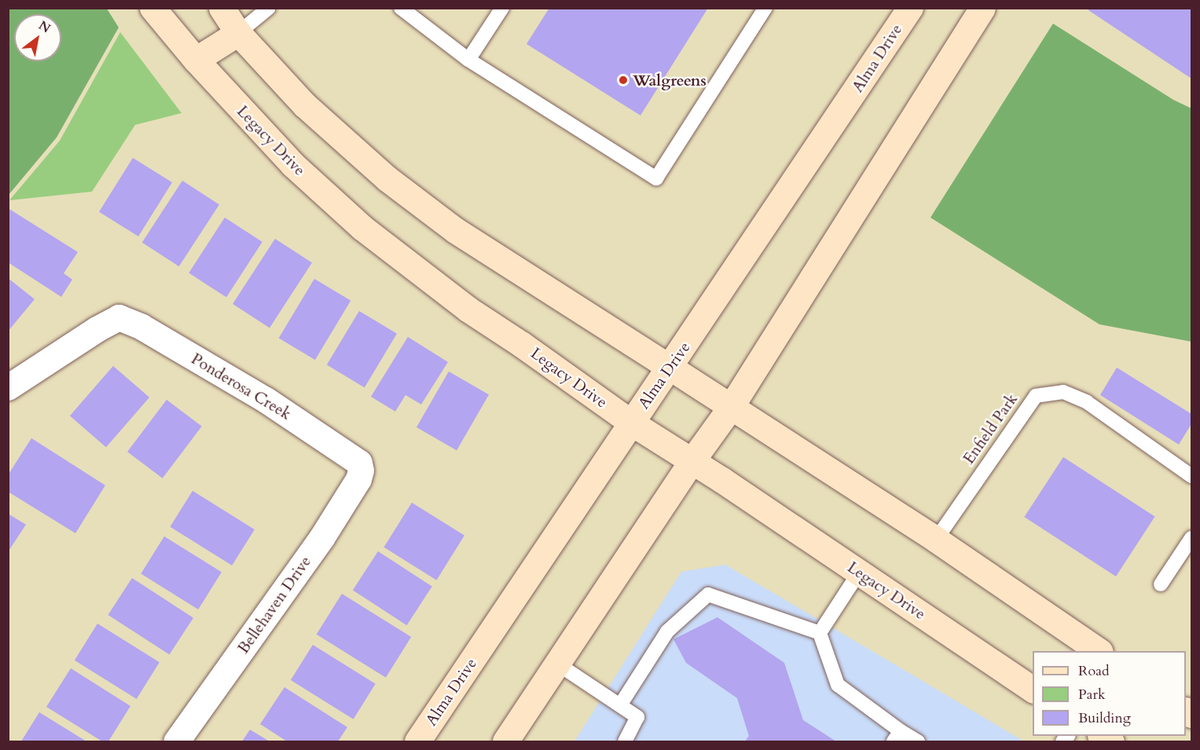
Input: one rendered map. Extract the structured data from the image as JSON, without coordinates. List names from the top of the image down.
{
  "streets": {
    "main road": ["Alma Drive", "Legacy Drive"],
    "street": ["Ponderosa Creek", "Bellehaven Drive"],
    "lane": ["Enfield Park"]
  },
  "crossings": [
    ["Alma Drive", "Legacy Drive"],
    ["Ponderosa Creek", "Bellehaven Drive"]
  ],
  "places": ["Walgreens"],
  "legend": ["Road", "Park", "Building"],
  "north": "top right"
}
